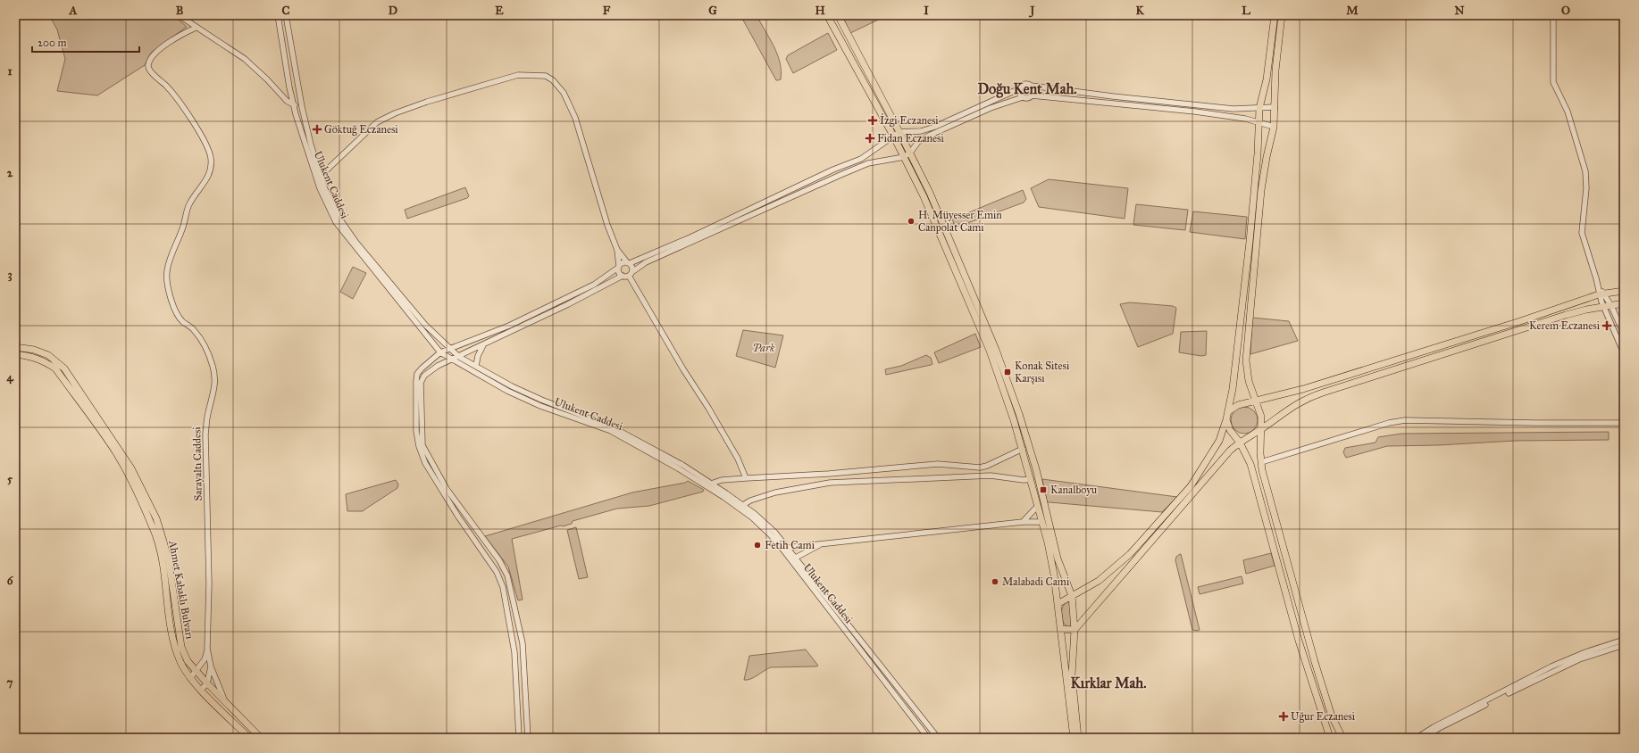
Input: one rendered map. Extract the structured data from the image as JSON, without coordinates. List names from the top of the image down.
{
  "streets": {
    "main road": ["Ahmet Kabaklı Bulvarı"],
    "street": ["Ulukent Caddesi", "Sarayaltı Caddesi"]
  },
  "districts": ["Doğu Kent Mah.", "Kırklar Mah."],
  "parks": ["Park"],
  "places": {
    "health": [
      "İzgi Eczanesi",
      "Göktuğ Eczanesi",
      "Fidan Eczanesi",
      "Kerem Eczanesi",
      "Uğur Eczanesi"
    ],
    "other": ["H. Müyesser Emin Canpolat Cami", "Fetih Cami", "Malabadi Cami"],
    "transit": ["Konak Sitesi Karşısı", "Kanalboyu"]
  },
  "scale_bar": "200 m",
  "grid": {
    "columns": [
      "A",
      "B",
      "C",
      "D",
      "E",
      "F",
      "G",
      "H",
      "I",
      "J",
      "K",
      "L",
      "M",
      "N",
      "O"
    ],
    "rows": [
      "1",
      "2",
      "3",
      "4",
      "5",
      "6",
      "7"
    ]
  }
}
